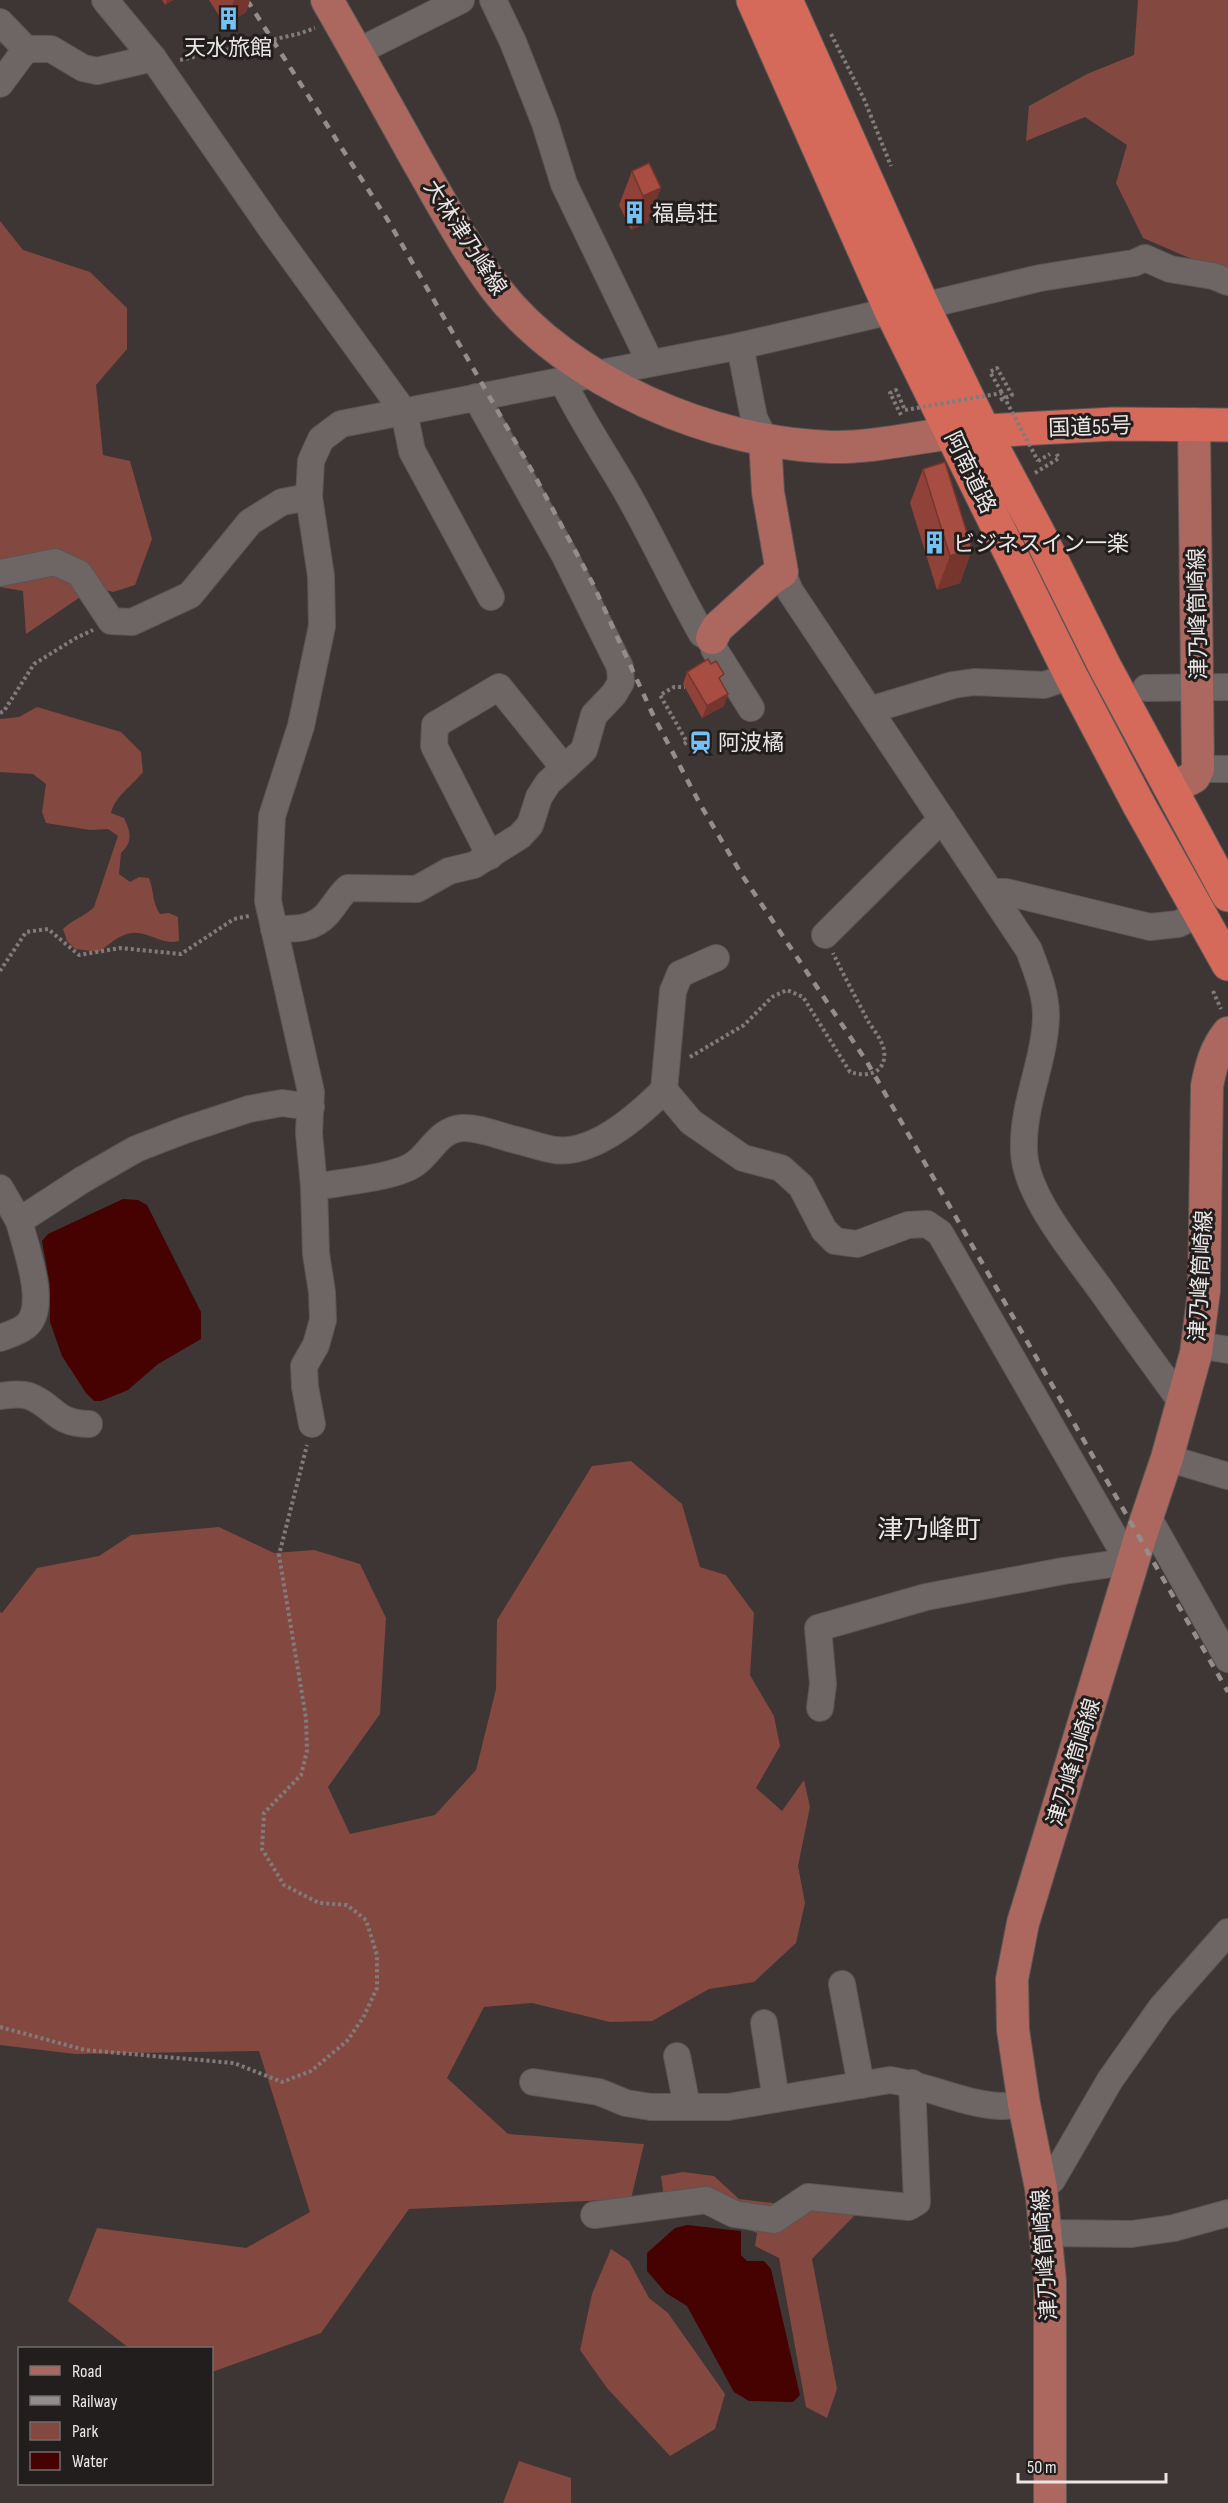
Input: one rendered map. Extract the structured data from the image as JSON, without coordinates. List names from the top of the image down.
{
  "streets": {
    "highway": ["国道55号", "阿南道路"],
    "main road": ["大林津乃峰線", "津乃峰筒崎線"]
  },
  "crossings": [
    ["大林津乃峰線", "国道55号"],
    ["大林津乃峰線", "阿南道路"],
    ["国道55号", "阿南道路"],
    ["国道55号", "津乃峰筒崎線"],
    ["阿南道路", "津乃峰筒崎線"]
  ],
  "districts": ["津乃峰町"],
  "places": {
    "building": ["天水旅館", "福島荘", "ビジネスイン一楽"],
    "station": ["阿波橘"]
  },
  "legend": [
    "Road",
    "Railway",
    "Park",
    "Water"
  ],
  "scale_bar": "50 m"
}
